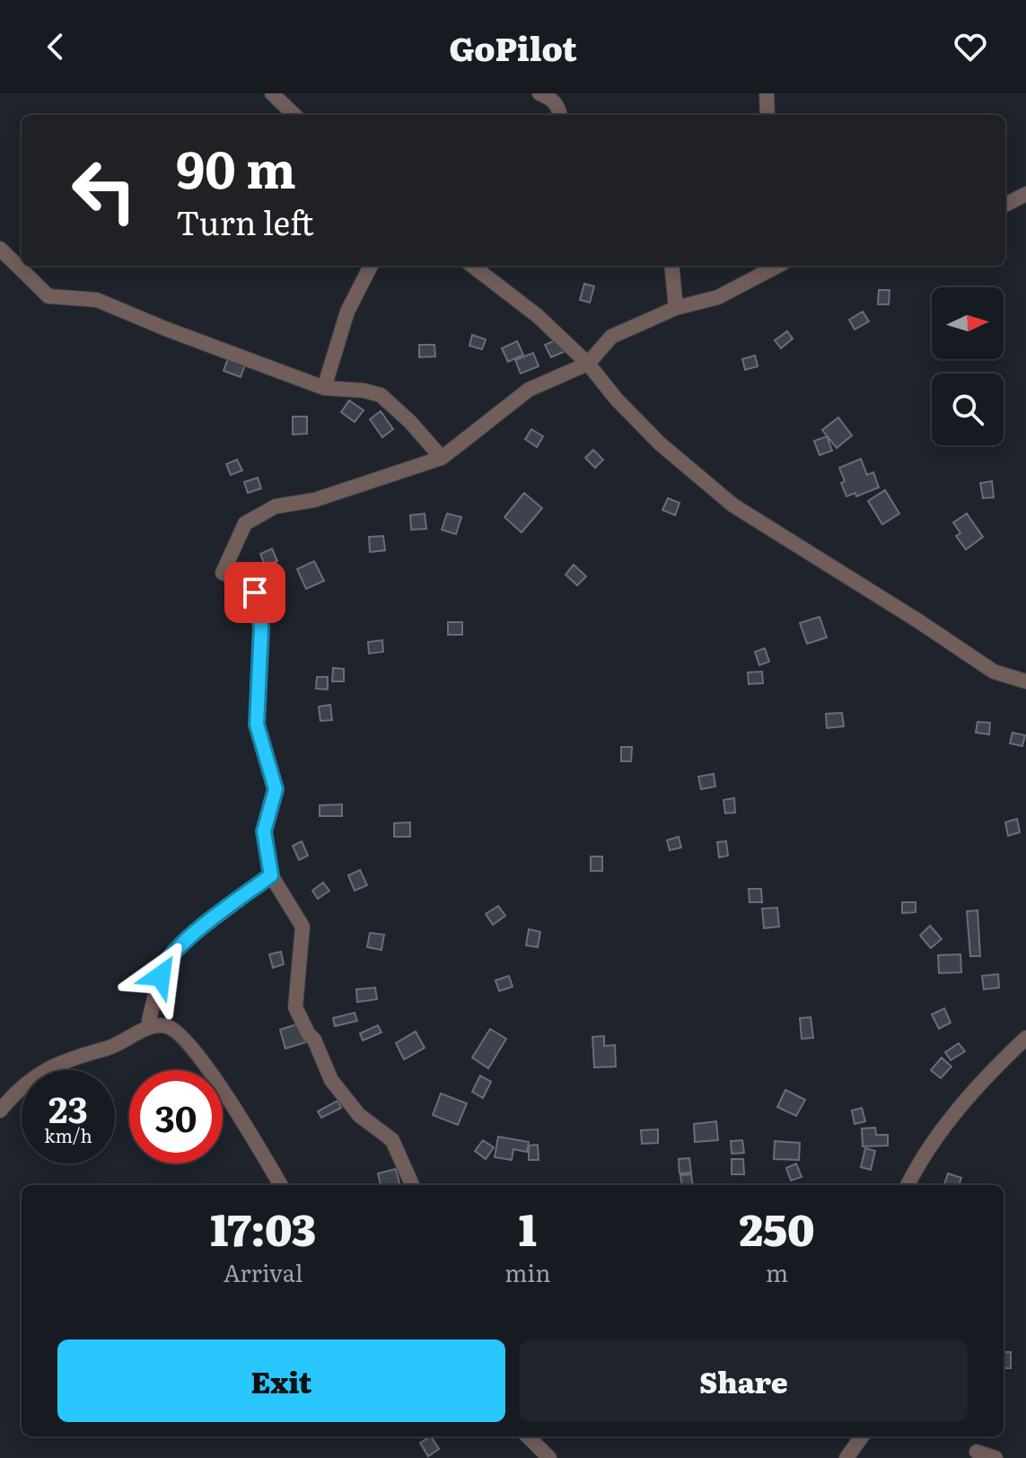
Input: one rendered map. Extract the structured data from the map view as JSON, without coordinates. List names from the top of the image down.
{
  "north": "right",
  "page": {
    "header": "GoPilot",
    "turn": ["90 m", "Turn left"],
    "speed": "23 km/h",
    "limit": "30",
    "eta": [
      "17:03",
      "Arrival",
      "1",
      "min",
      "250",
      "m"
    ],
    "buttons": ["Exit", "Share"]
  }
}
